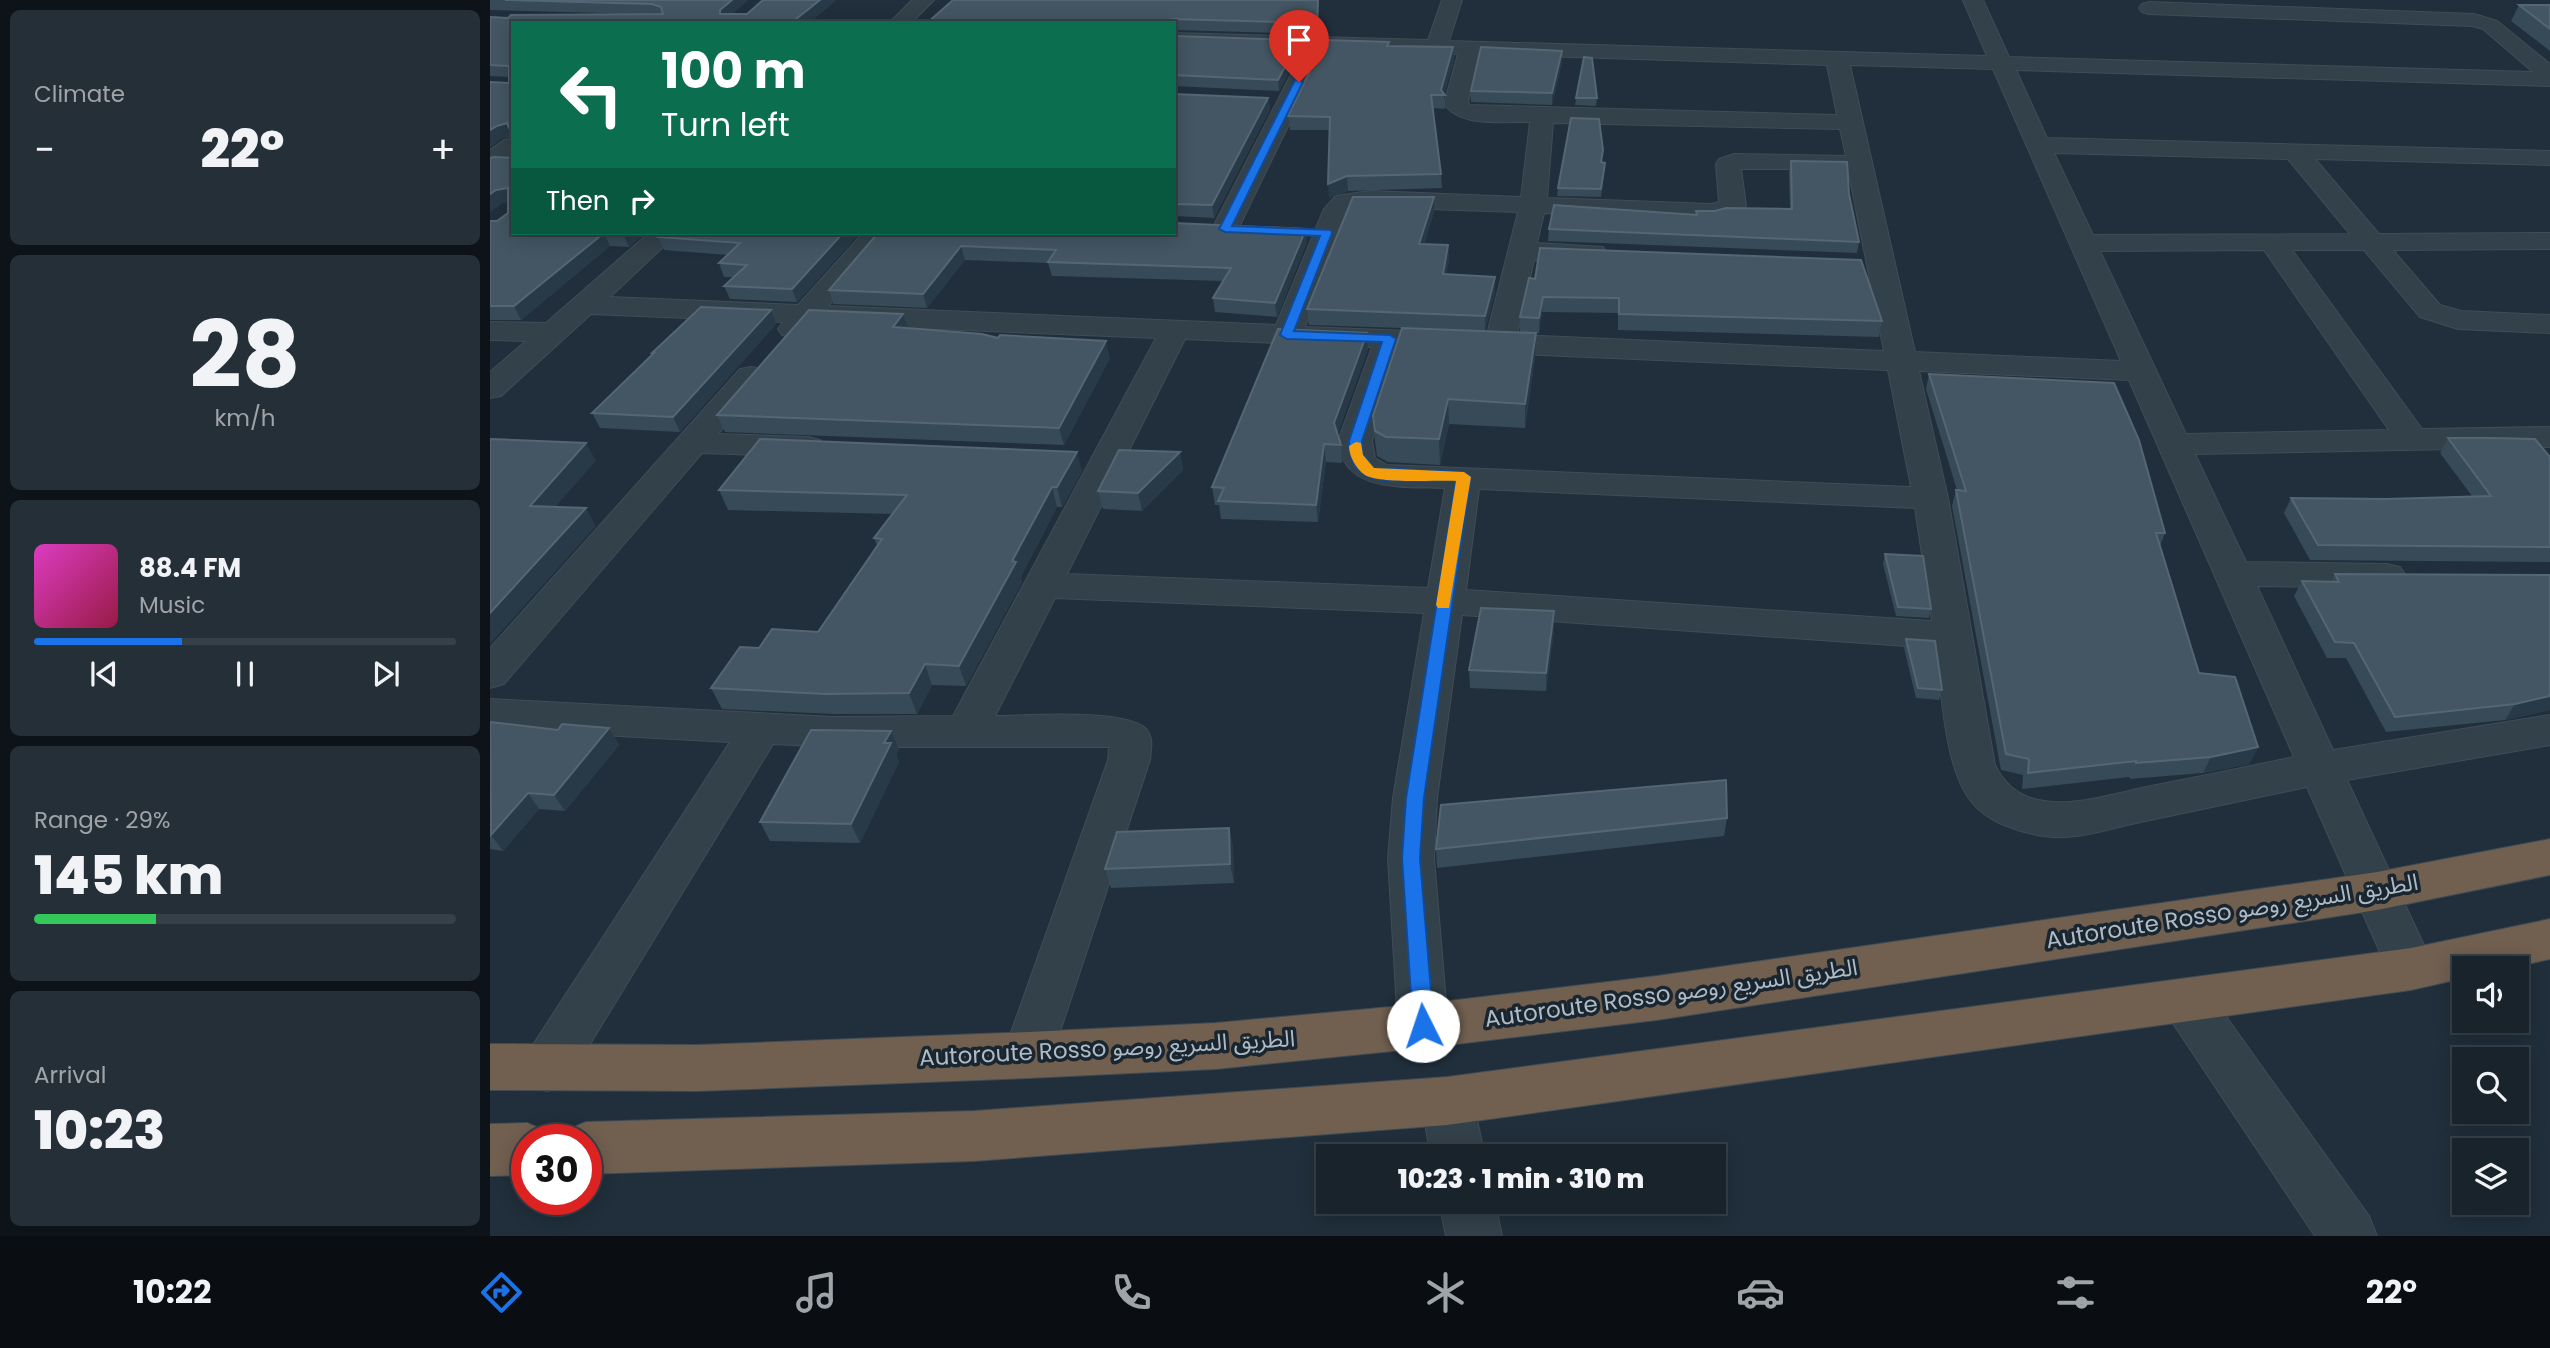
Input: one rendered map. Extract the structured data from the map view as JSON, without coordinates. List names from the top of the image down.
{
  "streets": {
    "highway": ["Autoroute Rosso الطريق السريع روصو"]
  },
  "page": {
    "tile": [
      "Climate",
      ["28", "km/h"],
      ["Range · 29%", "145 km"],
      ["Arrival", "10:23"]
    ],
    "turn": ["100 m", "Turn left"],
    "heat": ["−", "22°", "+"],
    "then": "Then",
    "song": ["88.4 FM", "Music"],
    "limit": "30",
    "trip": "10:23 · 1 min · 310 m",
    "tabs": ["10:22", "22°"]
  }
}
